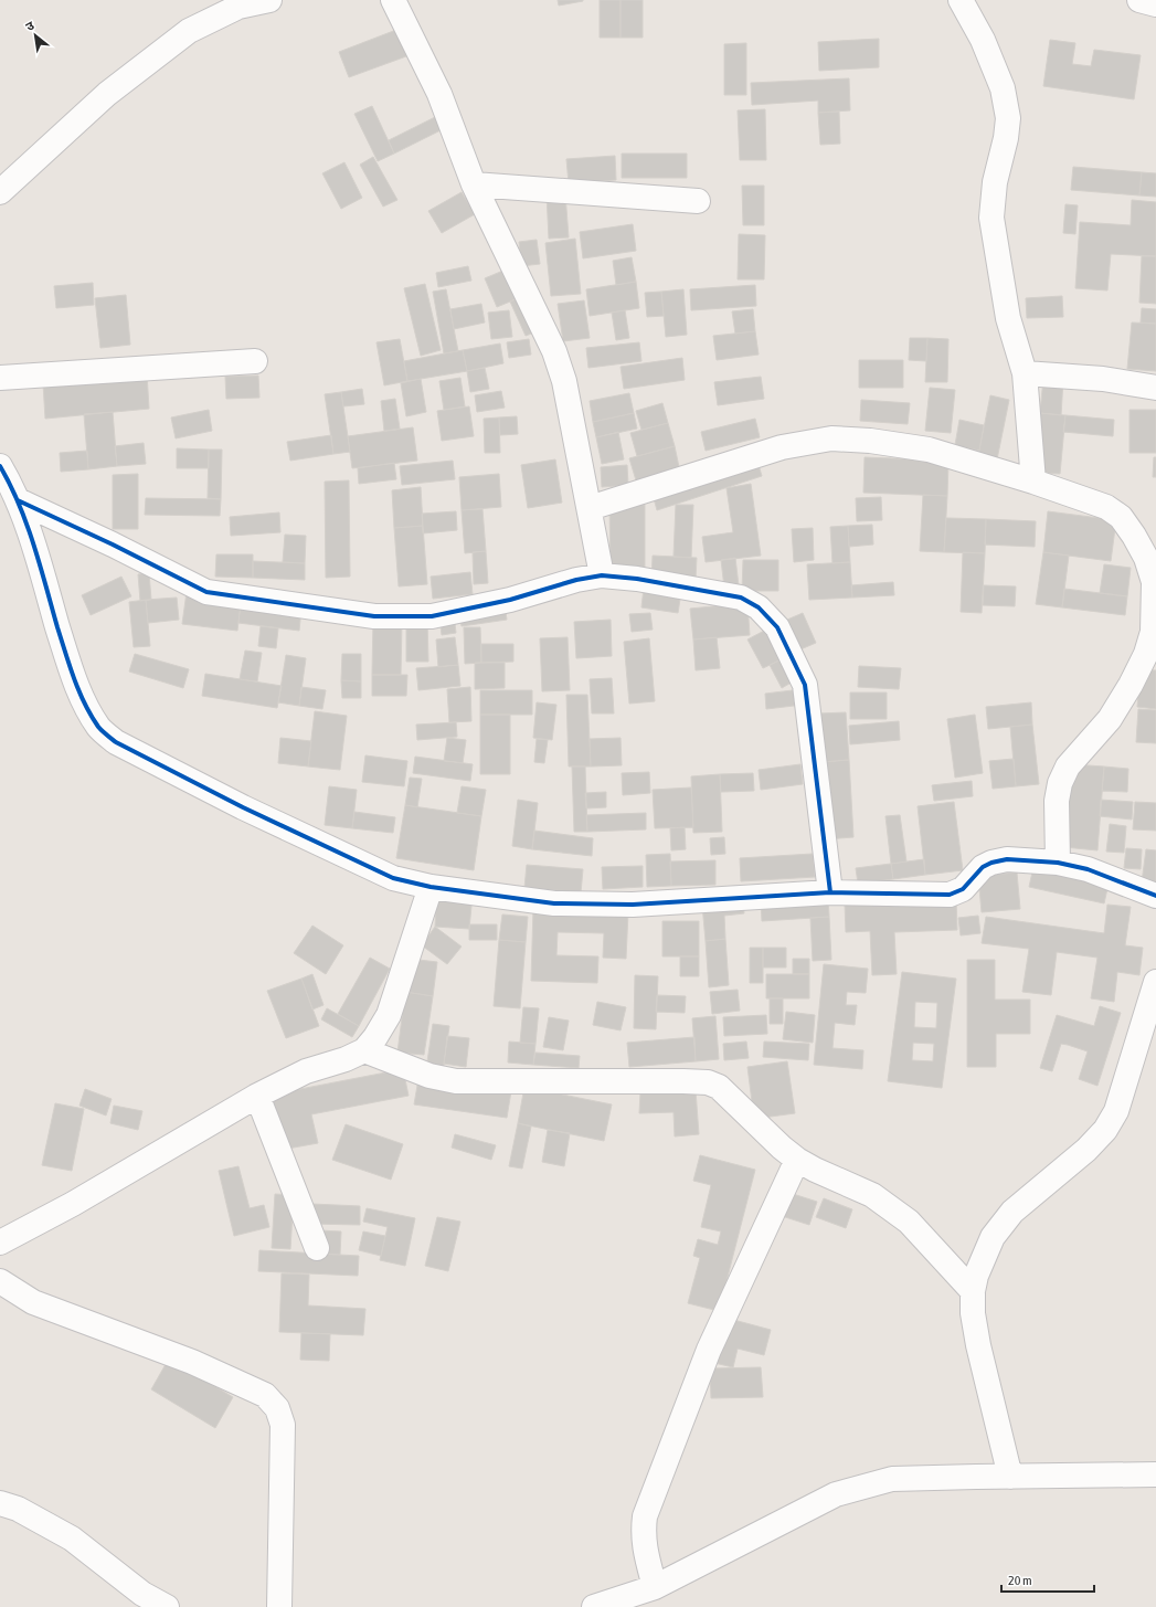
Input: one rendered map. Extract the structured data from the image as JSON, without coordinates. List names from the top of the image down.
{
  "scale_bar": "20 m",
  "north": "top left"
}
